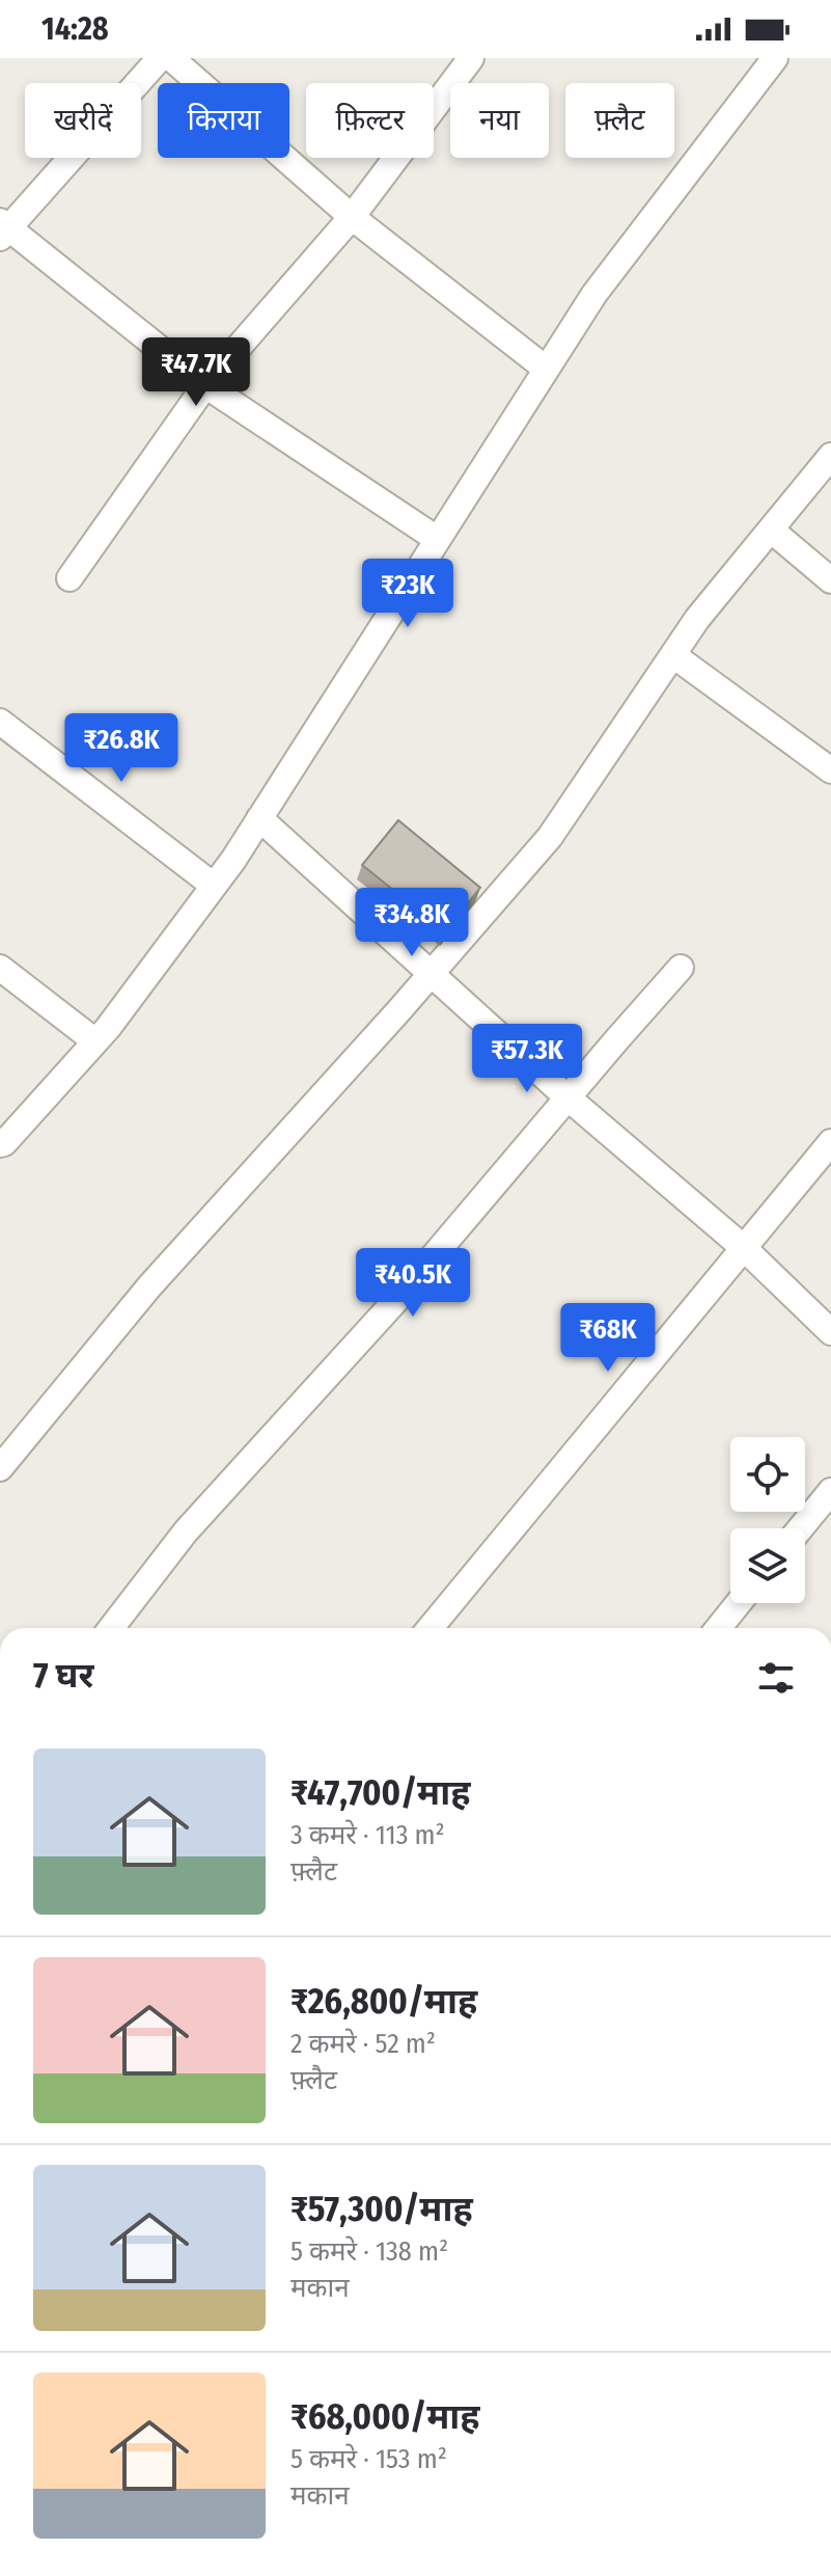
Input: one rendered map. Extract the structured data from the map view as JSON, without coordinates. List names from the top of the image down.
{
  "page": {
    "status": "14:28",
    "chip": [
      "खरीदें",
      "किराया",
      "फ़िल्टर",
      "नया",
      "फ़्लैट"
    ],
    "price": [
      "₹47.7K",
      "₹23K",
      "₹26.8K",
      "₹34.8K",
      "₹57.3K",
      "₹40.5K",
      "₹68K"
    ],
    "heading": "7 घर",
    "list": [
      {
        "name": "₹47,700/माह",
        "note": "3 कमरे · 113 m² · फ़्लैट"
      },
      {
        "name": "₹26,800/माह",
        "note": "2 कमरे · 52 m² · फ़्लैट"
      },
      {
        "name": "₹57,300/माह",
        "note": "5 कमरे · 138 m² · मकान"
      },
      {
        "name": "₹68,000/माह",
        "note": "5 कमरे · 153 m² · मकान"
      }
    ]
  }
}
